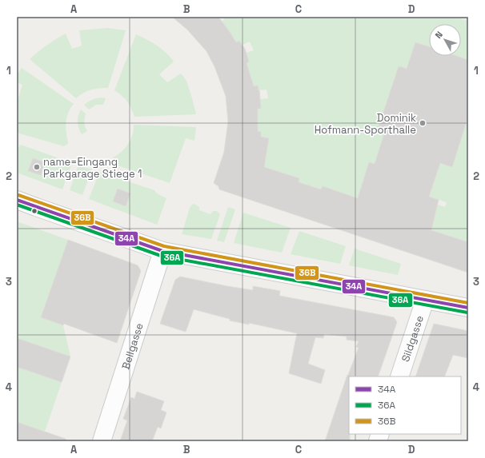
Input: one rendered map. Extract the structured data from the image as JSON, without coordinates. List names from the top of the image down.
{
  "streets": {
    "street": ["Sildgasse", "Bellgasse"]
  },
  "places": ["Dominik Hofmann-Sporthalle", "name=Eingang Parkgarage Stiege 1"],
  "lines": ["transit line 36B", "transit line 34A", "transit line 36A"],
  "legend": ["34A", "36A", "36B"],
  "north": "top left",
  "grid": {
    "columns": [
      "A",
      "B",
      "C",
      "D"
    ],
    "rows": [
      "1",
      "2",
      "3",
      "4"
    ]
  }
}
